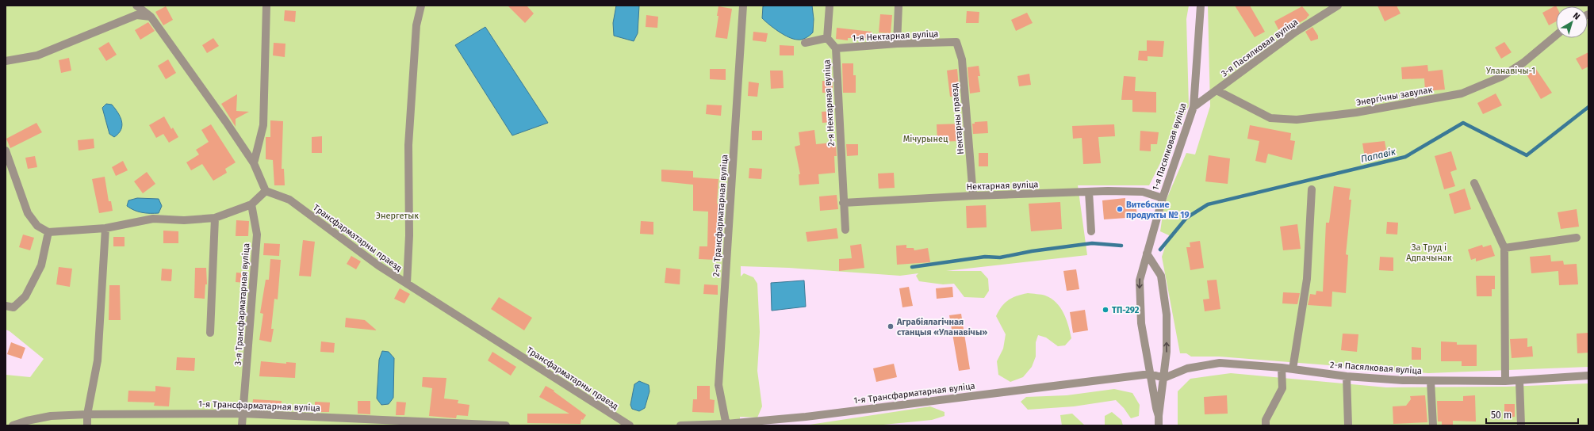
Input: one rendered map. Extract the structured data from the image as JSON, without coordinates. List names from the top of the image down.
{
  "streets": {
    "street": [
      "1-я Нектарная вуліца",
      "3-я Пасялковая вуліца",
      "Энергічны завулак",
      "2-я Нектарная вуліца",
      "Нектарны праезд",
      "1-я Пасялковая вуліца",
      "Нектарная вуліца",
      "2-я Трансфарматарная вуліца",
      "Трансфарматарны праезд",
      "3-я Трансфарматарная вуліца",
      "2-я Пасялковая вуліца",
      "1-я Трансфарматарная вуліца"
    ]
  },
  "crossings": [
    ["1-я Нектарная вуліца", "2-я Нектарная вуліца"],
    ["1-я Нектарная вуліца", "Нектарны праезд"],
    ["3-я Пасялковая вуліца", "Энергічны завулак"],
    ["3-я Пасялковая вуліца", "1-я Пасялковая вуліца"],
    ["2-я Нектарная вуліца", "Нектарная вуліца"],
    ["Нектарны праезд", "Нектарная вуліца"],
    ["1-я Пасялковая вуліца", "Нектарная вуліца"],
    ["1-я Пасялковая вуліца", "1-я Трансфарматарная вуліца"],
    ["2-я Трансфарматарная вуліца", "1-я Трансфарматарная вуліца"],
    ["3-я Трансфарматарная вуліца", "1-я Трансфарматарная вуліца"]
  ],
  "water": ["Папавік"],
  "parks": [
    "Уланавічы-1",
    "Мічурынец",
    "Энергетык",
    "За Труд і Адпачынак"
  ],
  "places": ["Витебские продукты № 19", "ТП-292", "Аграбіялагічная станцыя «Уланавічы»"],
  "scale_bar": "50 m",
  "north": "top right"
}
